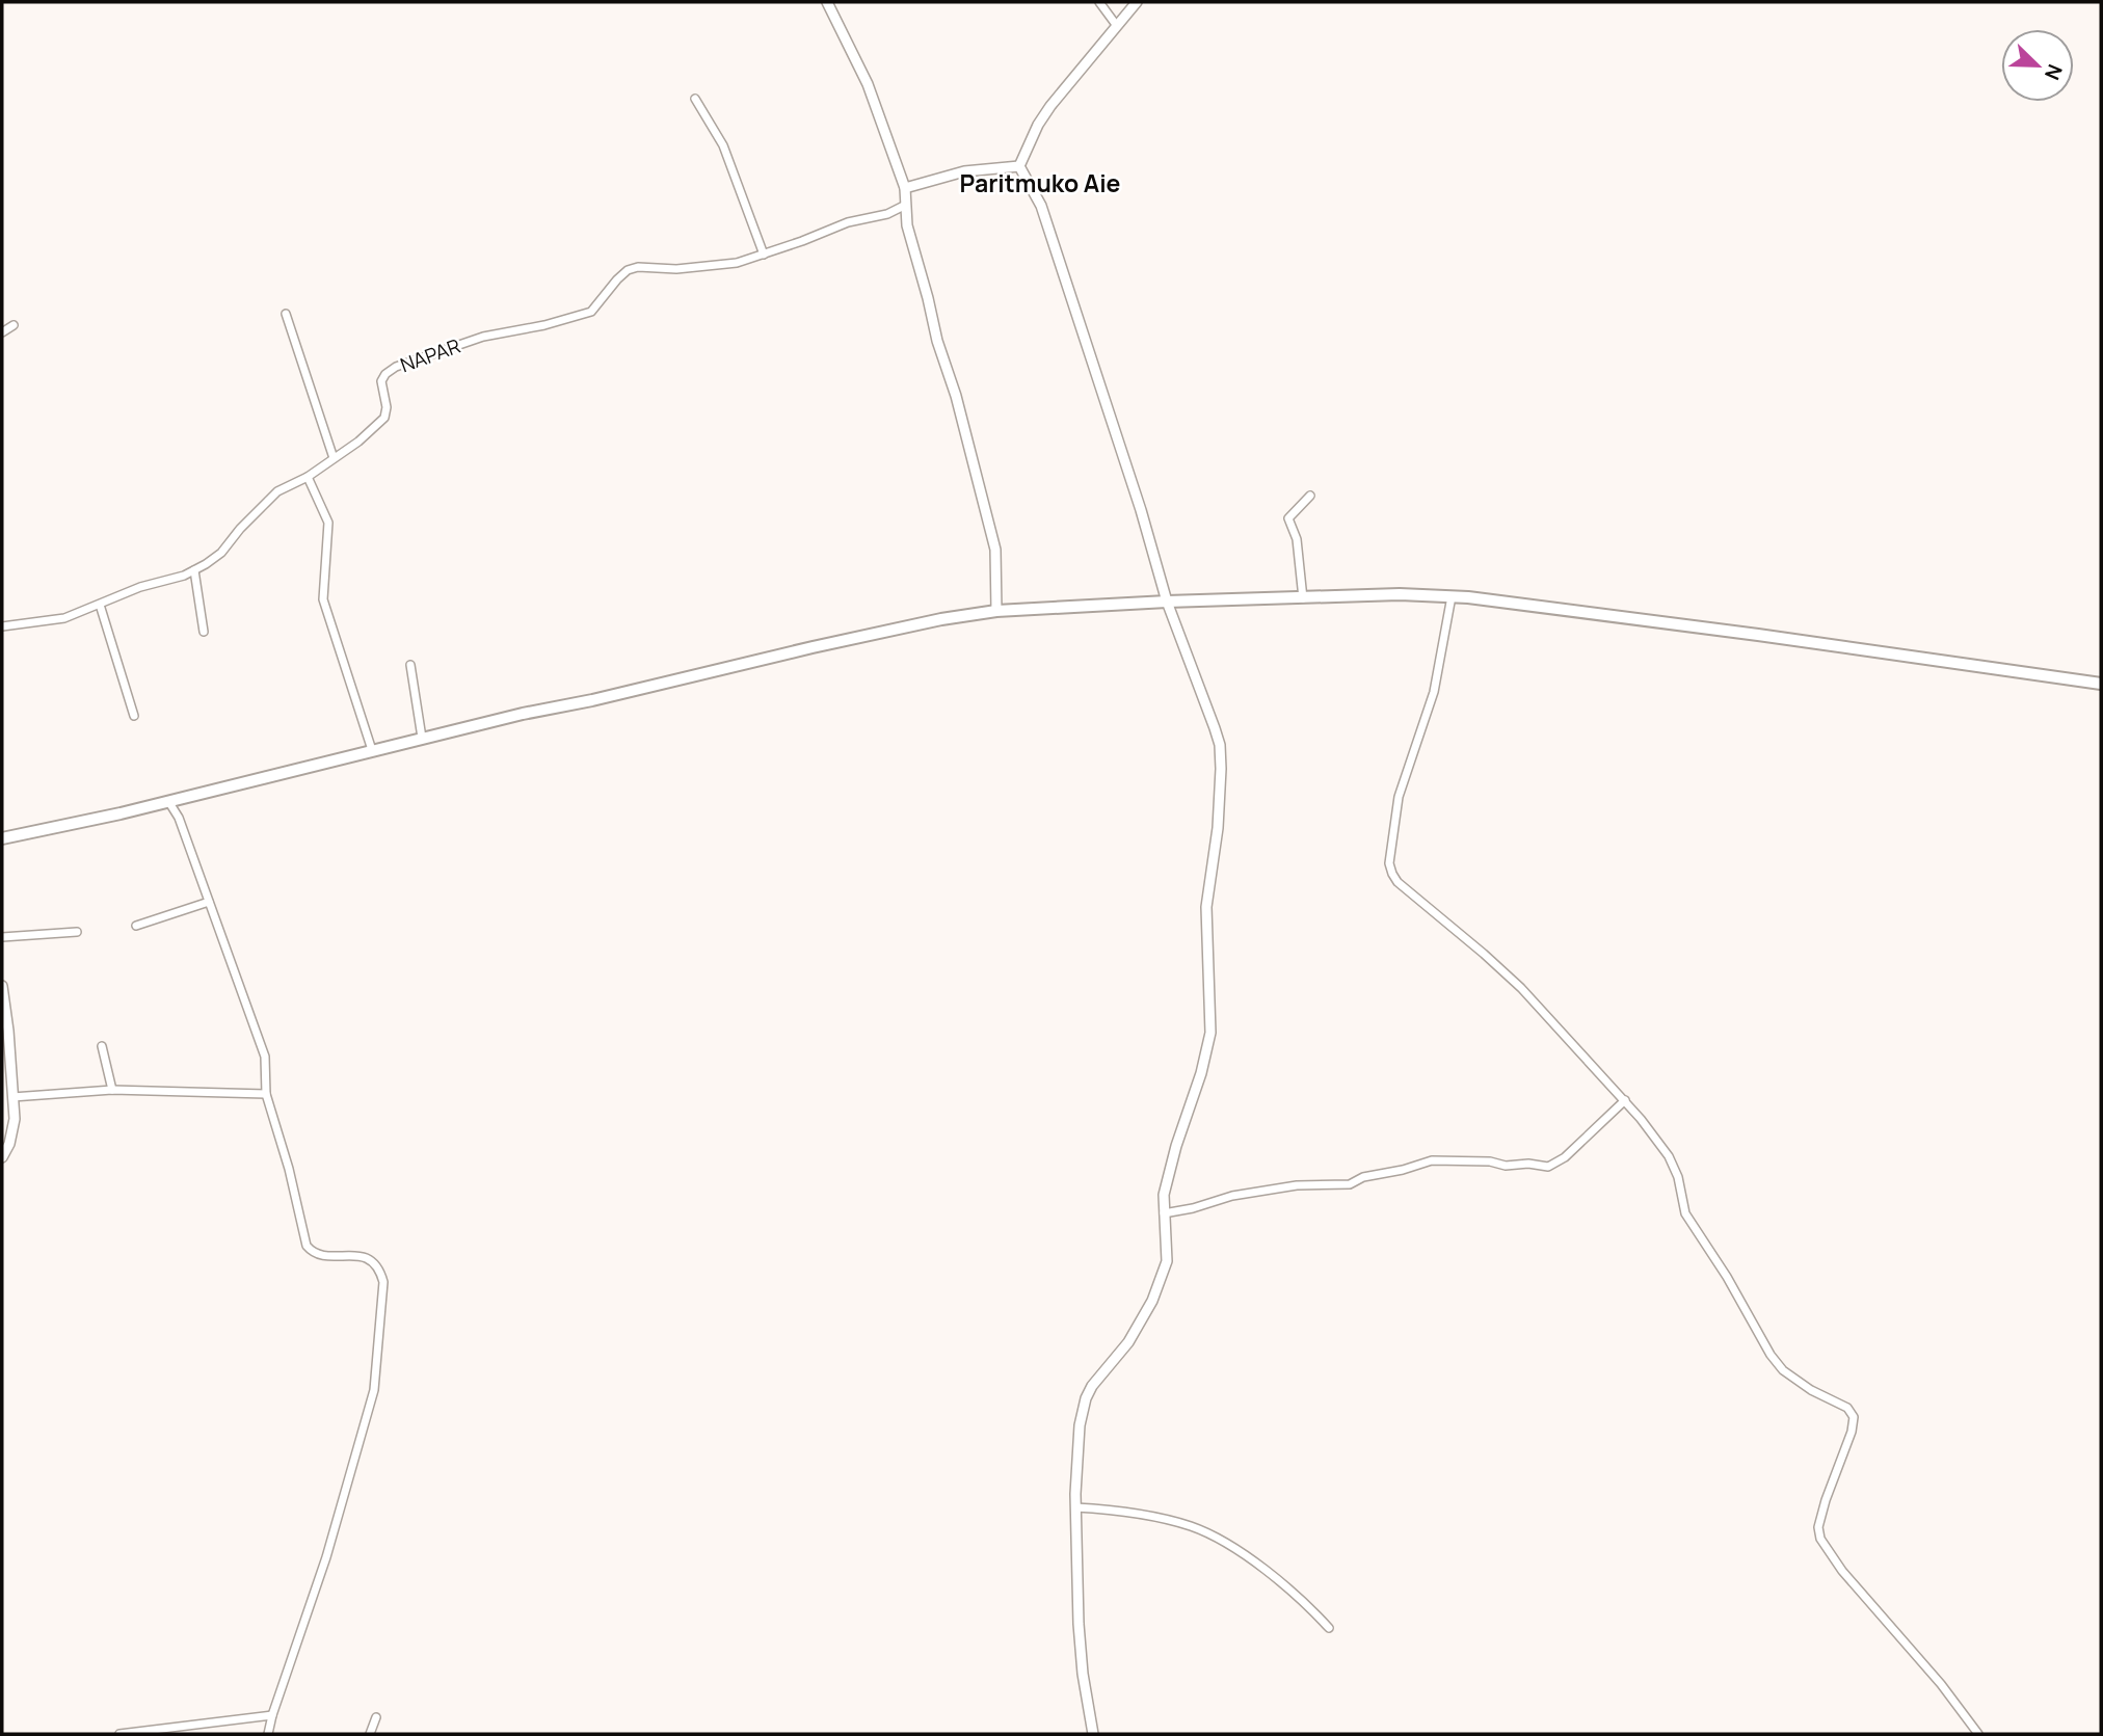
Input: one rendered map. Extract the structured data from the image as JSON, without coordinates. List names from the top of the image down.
{
  "streets": {
    "street": ["NAPAR"]
  },
  "districts": ["Paritmuko Aie"],
  "north": "bottom right"
}
